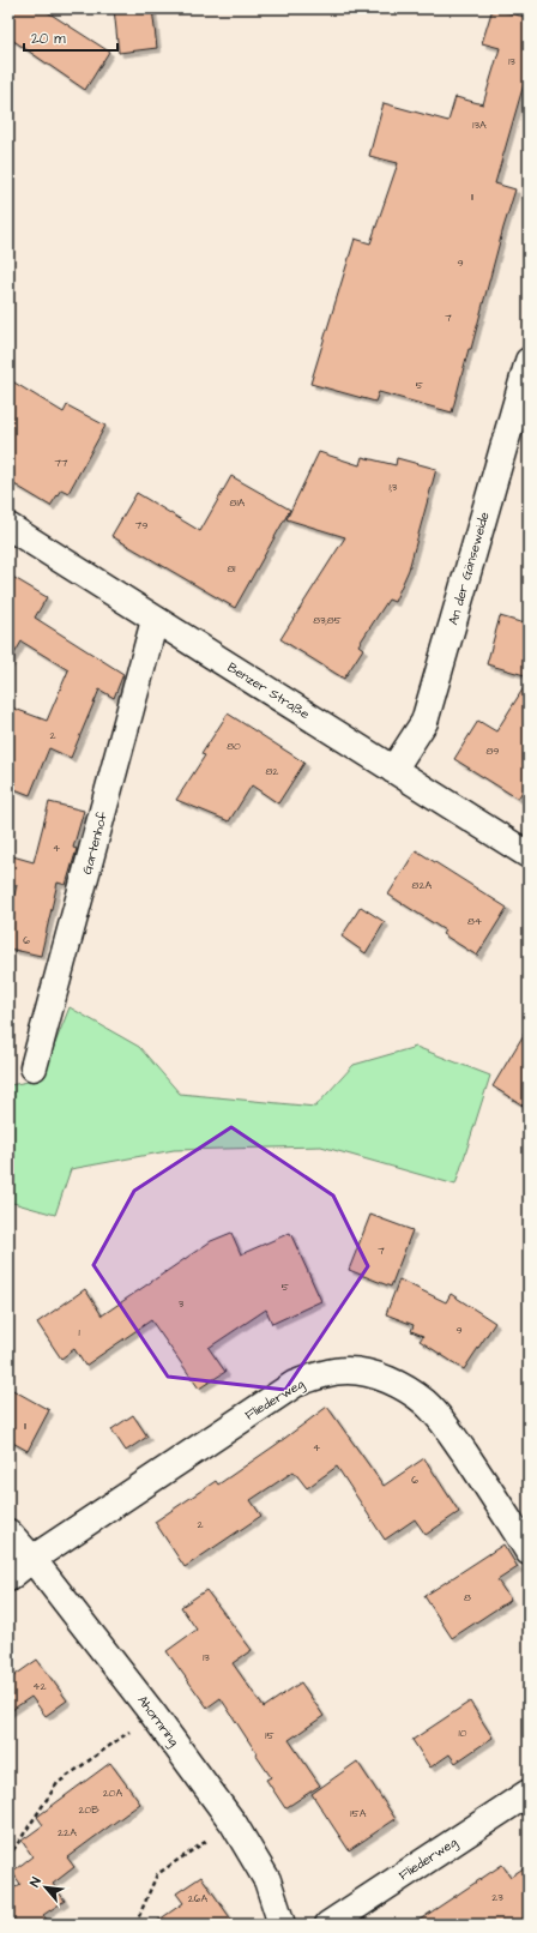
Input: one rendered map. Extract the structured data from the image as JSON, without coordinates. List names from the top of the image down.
{
  "streets": {
    "street": [
      "An der Gänseweide",
      "Benzer Straße",
      "Gartenhof",
      "Fliederweg",
      "Ahornring"
    ]
  },
  "crossings": [
    ["An der Gänseweide", "Benzer Straße"],
    ["Benzer Straße", "Gartenhof"],
    ["Fliederweg", "Ahornring"]
  ],
  "house_numbers": [
    "13",
    "13A",
    "11",
    "9",
    "7",
    "5",
    "77",
    "1;3",
    "81A",
    "79",
    "81",
    "83;85",
    "2",
    "80",
    "89",
    "82",
    "4",
    "82A",
    "84",
    "6",
    "7",
    "5",
    "3",
    "9",
    "1",
    "11",
    "4",
    "6",
    "2",
    "8",
    "13",
    "42",
    "10",
    "15",
    "20A",
    "20B",
    "15A",
    "22A",
    "23",
    "26A"
  ],
  "scale_bar": "20 m",
  "north": "top left"
}
